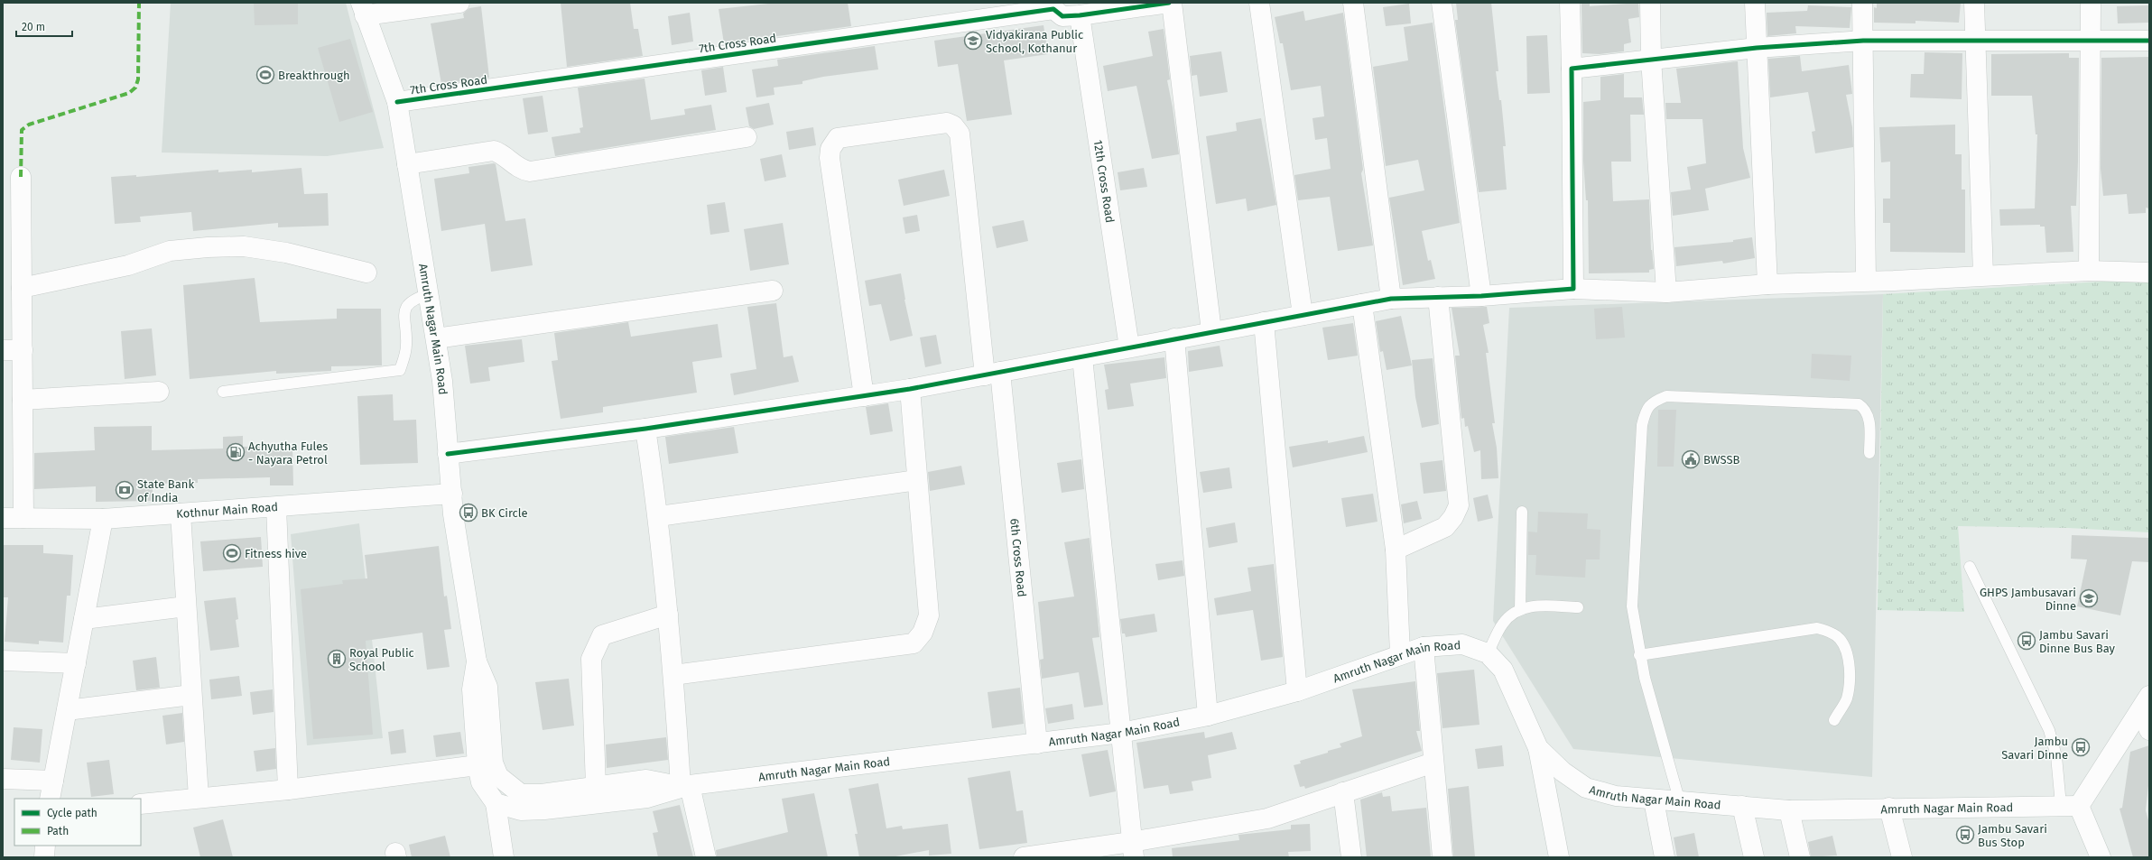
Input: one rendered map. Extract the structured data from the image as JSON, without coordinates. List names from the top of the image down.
{
  "streets": {
    "street": [
      "7th Cross Road",
      "12th Cross Road",
      "Amruth Nagar Main Road",
      "Kothnur Main Road",
      "6th Cross Road"
    ]
  },
  "crossings": [
    ["7th Cross Road", "12th Cross Road"],
    ["7th Cross Road", "Amruth Nagar Main Road"],
    ["Amruth Nagar Main Road", "Kothnur Main Road"],
    ["Amruth Nagar Main Road", "6th Cross Road"]
  ],
  "places": {
    "school or university": ["Vidyakirana Public School, Kothanur", "GHPS Jambusavari Dinne"],
    "sports": ["Breakthrough", "Fitness hive"],
    "fuel station": ["Achyutha Fules - Nayara Petrol"],
    "public building": ["BWSSB"],
    "bank": ["State Bank of India"],
    "bus stop": [
      "BK Circle",
      "Jambu Savari Dinne Bus Bay",
      "Jambu Savari Dinne",
      "Jambu Savari Bus Stop"
    ],
    "building": ["Royal Public School"]
  },
  "legend": ["Cycle path", "Path"],
  "scale_bar": "20 m"
}
